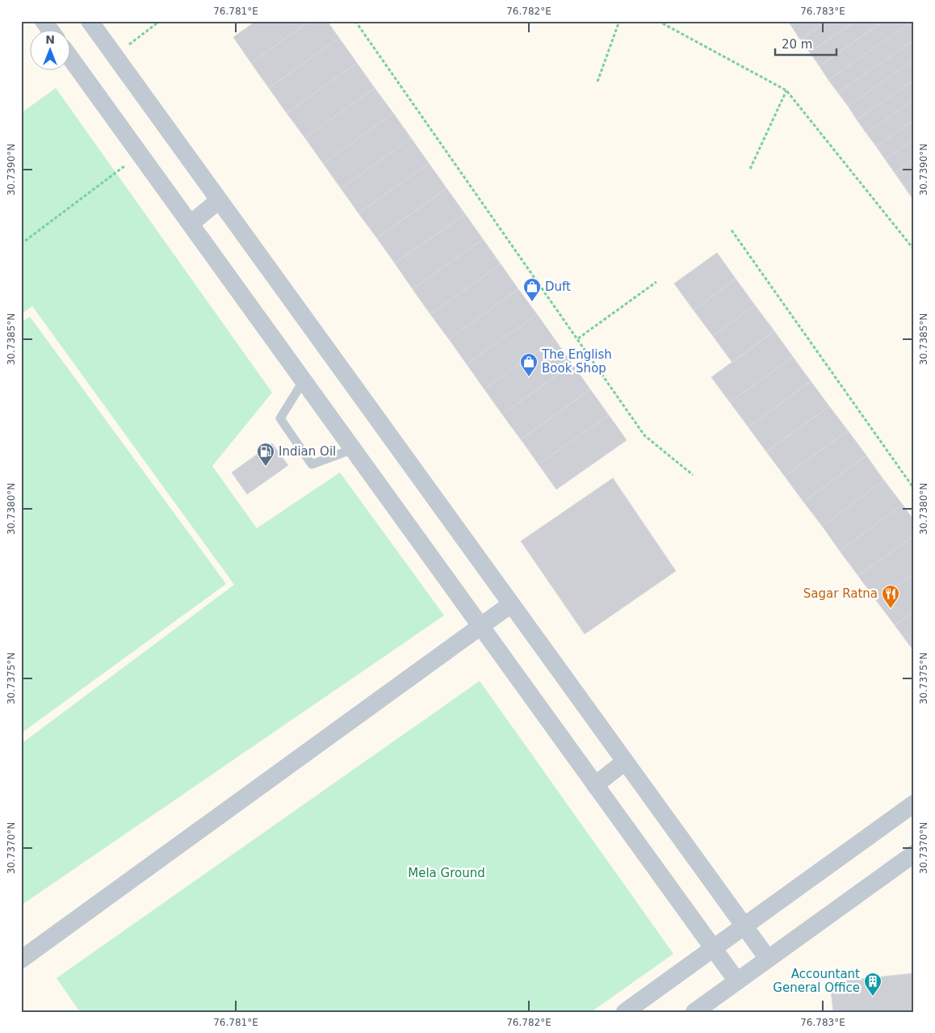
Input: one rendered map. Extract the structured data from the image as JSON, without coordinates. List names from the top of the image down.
{
  "parks": ["Mela Ground"],
  "places": {
    "shop": ["Duft", "The English Book Shop"],
    "fuel station": ["Indian Oil"],
    "restaurant": ["Sagar Ratna"],
    "building": ["Accountant General Office"]
  },
  "scale_bar": "20 m",
  "north": "top",
  "coordinates": [
    "76.781°E",
    "76.782°E",
    "76.783°E",
    "30.7390°N",
    "30.7385°N",
    "30.7380°N",
    "30.7375°N",
    "30.7370°N"
  ]
}
